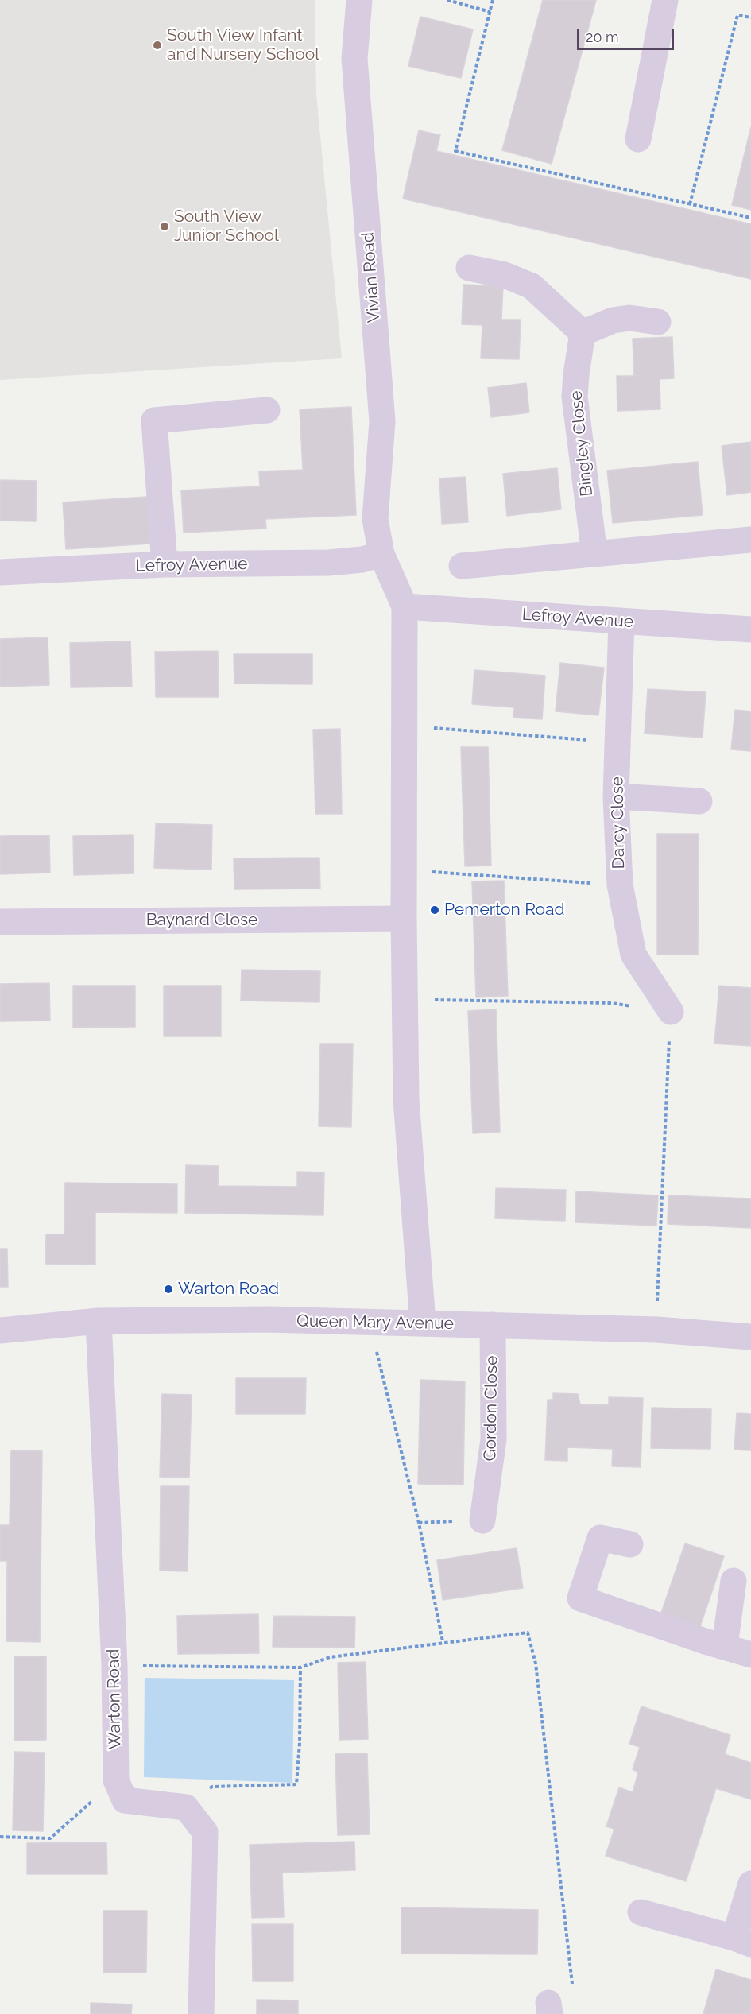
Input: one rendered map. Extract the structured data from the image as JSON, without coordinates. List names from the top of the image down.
{
  "streets": {
    "street": [
      "Vivian Road",
      "Bingley Close",
      "Lefroy Avenue",
      "Darcy Close",
      "Baynard Close",
      "Queen Mary Avenue",
      "Gordon Close",
      "Warton Road"
    ]
  },
  "crossings": [
    ["Vivian Road", "Lefroy Avenue"],
    ["Lefroy Avenue", "Darcy Close"],
    ["Queen Mary Avenue", "Gordon Close"],
    ["Queen Mary Avenue", "Warton Road"]
  ],
  "places": [
    "South View Infant and Nursery School",
    "South View Junior School",
    "Pemerton Road",
    "Warton Road"
  ],
  "scale_bar": "20 m"
}
